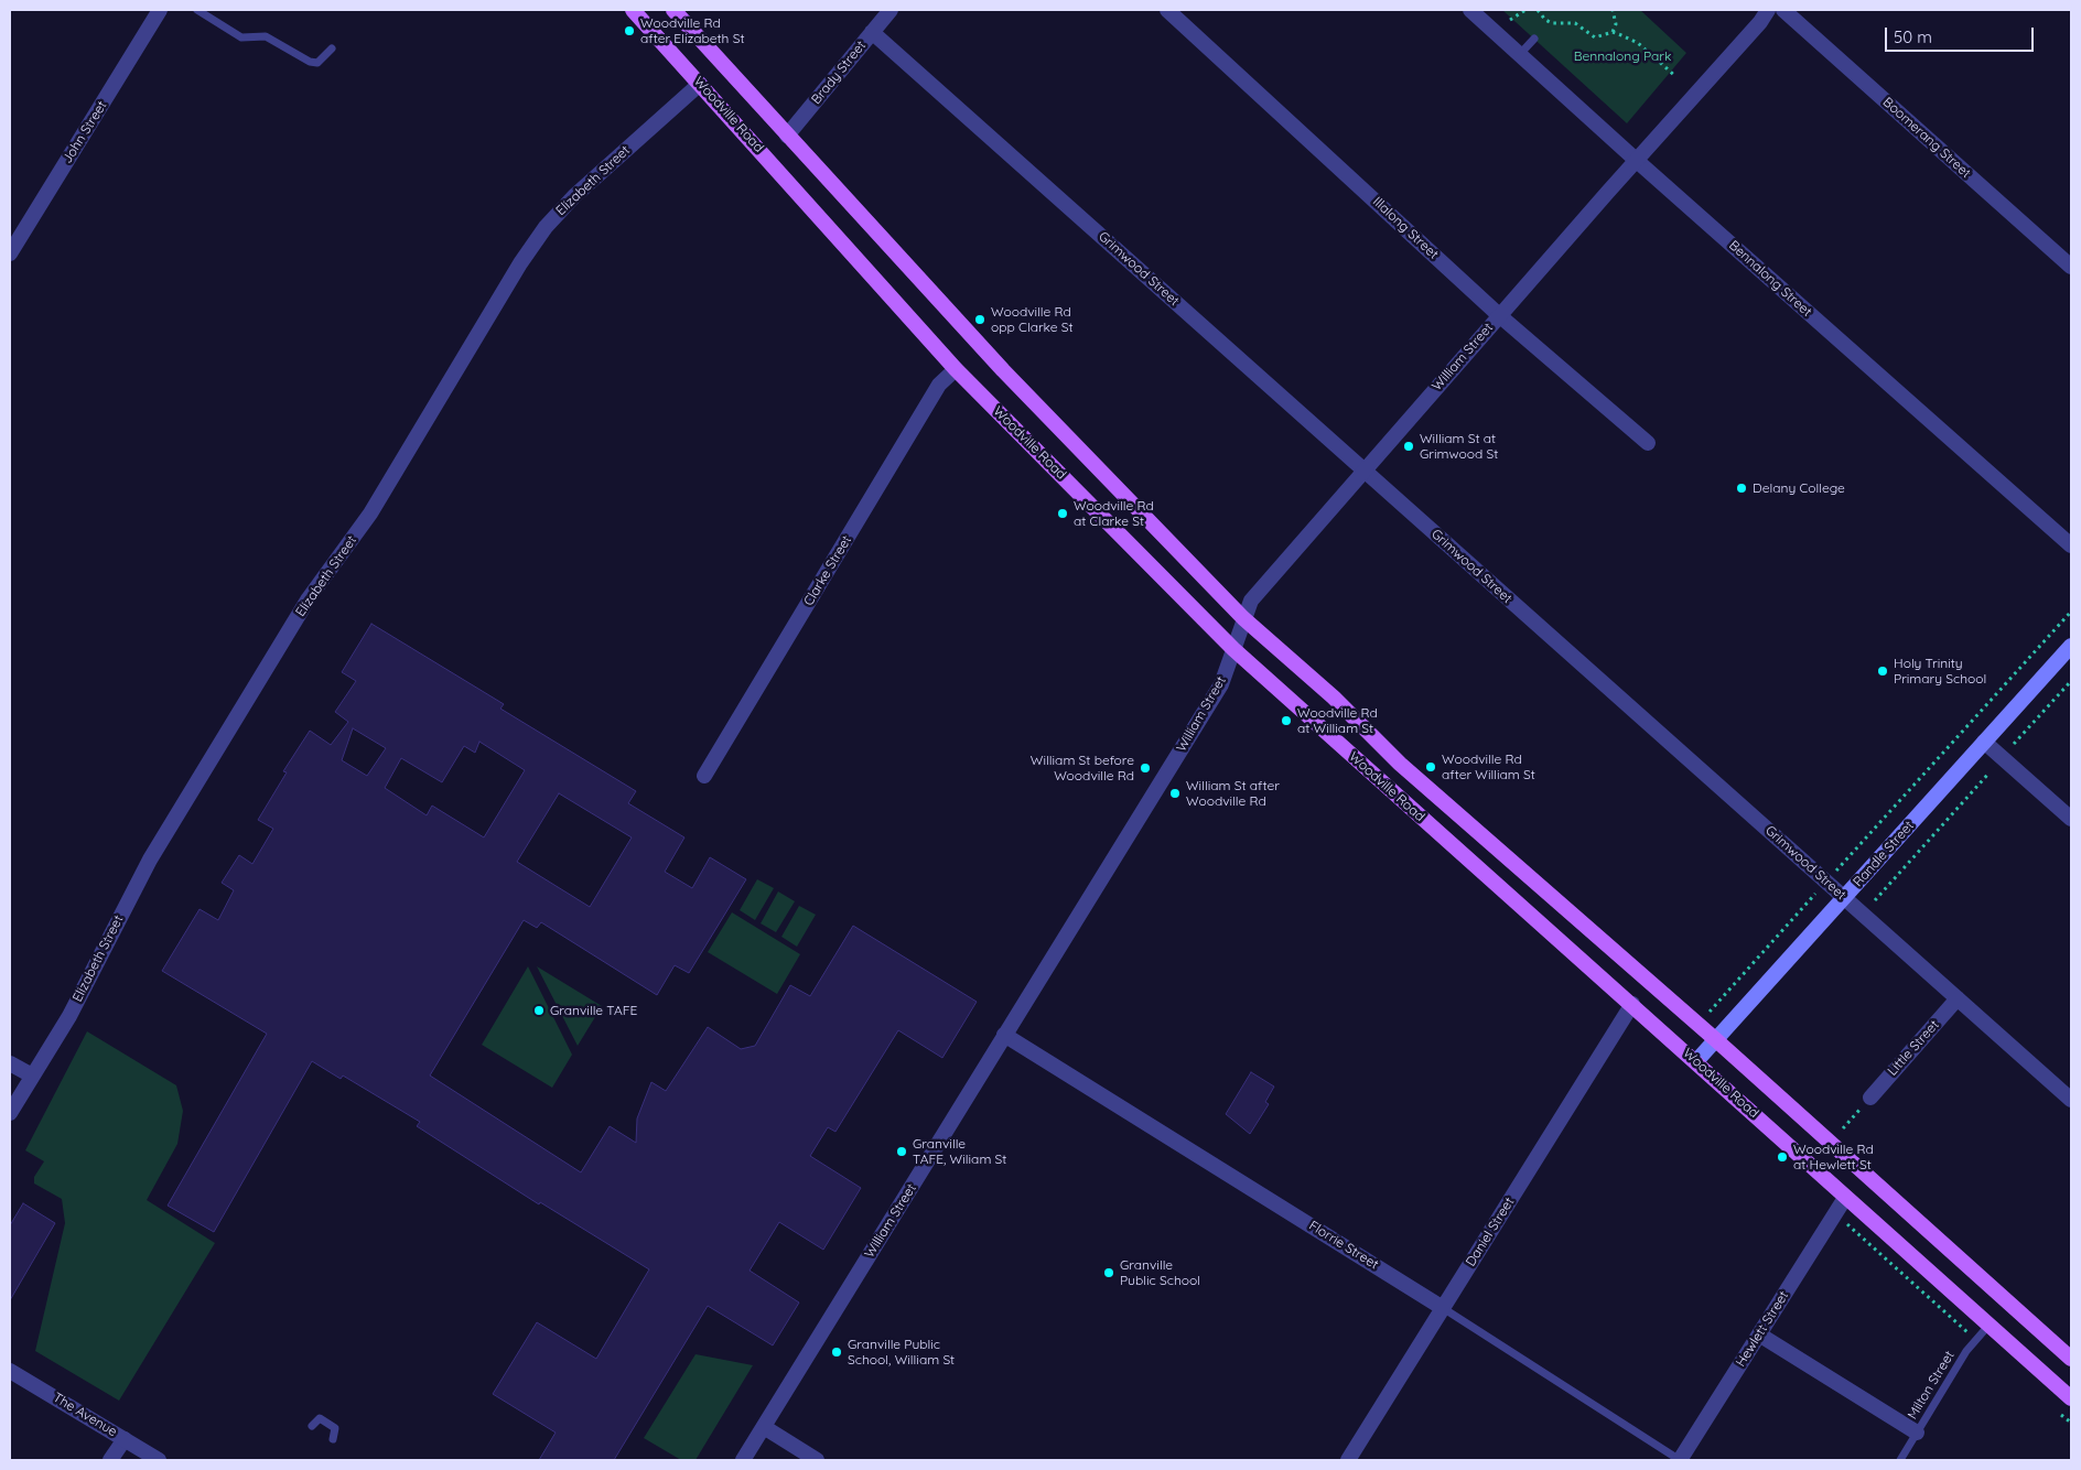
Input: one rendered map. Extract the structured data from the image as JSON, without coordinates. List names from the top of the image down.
{
  "streets": {
    "main road": ["Woodville Road", "Randle Street"],
    "street": [
      "Brady Street",
      "John Street",
      "Boomerang Street",
      "Elizabeth Street",
      "Illalong Street",
      "Grimwood Street",
      "Bennalong Street",
      "William Street",
      "Clarke Street",
      "Little Street",
      "Daniel Street",
      "Florrie Street",
      "Hewlett Street",
      "The Avenue"
    ],
    "lane": ["Milton Street"]
  },
  "crossings": [
    ["Brady Street", "Woodville Road"],
    ["Brady Street", "Grimwood Street"],
    ["Woodville Road", "Elizabeth Street"],
    ["Woodville Road", "William Street"],
    ["Woodville Road", "Clarke Street"],
    ["Woodville Road", "Randle Street"],
    ["Woodville Road", "Daniel Street"],
    ["Woodville Road", "Hewlett Street"],
    ["Woodville Road", "Milton Street"],
    ["Illalong Street", "William Street"],
    ["Grimwood Street", "William Street"],
    ["Grimwood Street", "Randle Street"],
    ["Grimwood Street", "Little Street"],
    ["Bennalong Street", "William Street"],
    ["William Street", "Florrie Street"],
    ["Daniel Street", "Florrie Street"],
    ["Florrie Street", "Hewlett Street"]
  ],
  "parks": ["Bennalong Park"],
  "places": [
    "Woodville Rd after Elizabeth St",
    "Woodville Rd opp Clarke St",
    "William St at Grimwood St",
    "Delany College",
    "Woodville Rd at Clarke St",
    "Holy Trinity Primary School",
    "Woodville Rd at William St",
    "Woodville Rd after William St",
    "William St before Woodville Rd",
    "William St after Woodville Rd",
    "Granville TAFE",
    "Granville TAFE, Wiliam St",
    "Woodville Rd at Hewlett St",
    "Granville Public School",
    "Granville Public School, William St"
  ],
  "scale_bar": "50 m"
}
